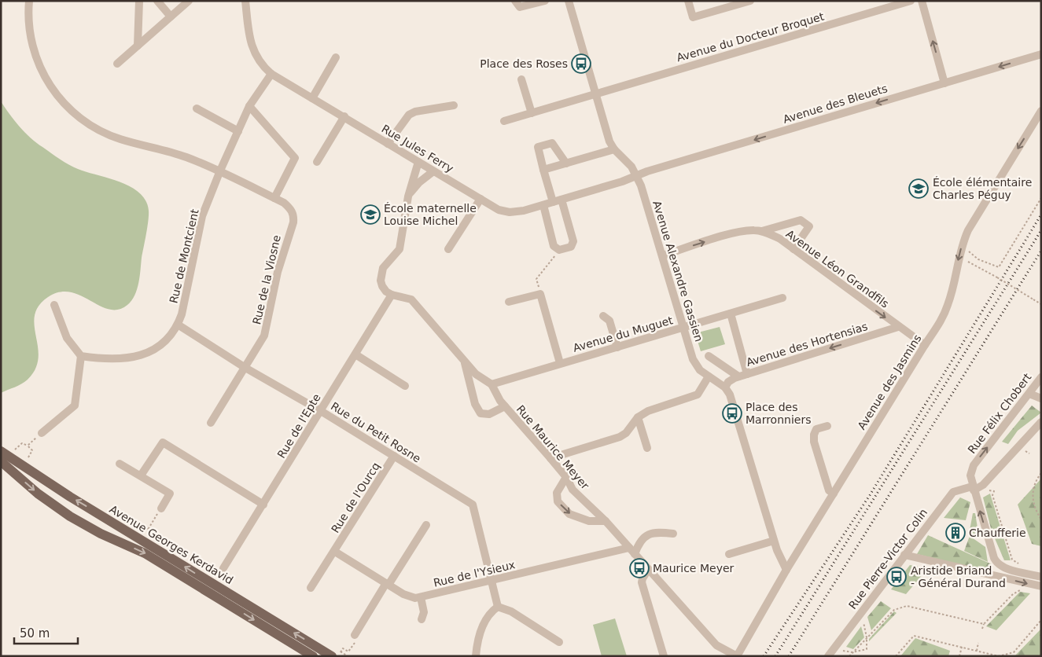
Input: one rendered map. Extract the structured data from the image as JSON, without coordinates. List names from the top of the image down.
{
  "streets": {
    "main road": ["Avenue Georges Kerdavid"],
    "street": [
      "Avenue du Docteur Broquet",
      "Avenue des Bleuets",
      "Rue Jules Ferry",
      "Rue de Montcient",
      "Avenue Léon Grandfils",
      "Avenue Alexandre Gassien",
      "Rue de la Viosne",
      "Avenue du Muguet",
      "Avenue des Hortensias",
      "Avenue des Jasmins",
      "Rue Félix Chobert",
      "Rue de l'Epte",
      "Rue du Petit Rosne",
      "Rue Maurice Meyer",
      "Rue de l'Ourcq",
      "Rue Pierre-Victor Colin",
      "Rue de l'Ysieux"
    ]
  },
  "crossings": [
    ["Avenue du Docteur Broquet", "Avenue Alexandre Gassien"],
    ["Avenue des Bleuets", "Rue Jules Ferry"],
    ["Avenue des Bleuets", "Avenue Alexandre Gassien"],
    ["Rue Jules Ferry", "Rue de Montcient"],
    ["Rue Jules Ferry", "Avenue Alexandre Gassien"],
    ["Rue de Montcient", "Rue de la Viosne"],
    ["Rue de Montcient", "Rue du Petit Rosne"],
    ["Avenue Léon Grandfils", "Avenue Alexandre Gassien"],
    ["Avenue Léon Grandfils", "Avenue des Hortensias"],
    ["Avenue Léon Grandfils", "Avenue des Jasmins"],
    ["Avenue Alexandre Gassien", "Avenue du Muguet"],
    ["Avenue Alexandre Gassien", "Avenue des Hortensias"],
    ["Rue de la Viosne", "Rue du Petit Rosne"],
    ["Avenue du Muguet", "Rue Maurice Meyer"],
    ["Avenue des Jasmins", "Rue Maurice Meyer"],
    ["Rue Félix Chobert", "Rue Pierre-Victor Colin"],
    ["Rue de l'Epte", "Rue du Petit Rosne"],
    ["Rue de l'Epte", "Rue Maurice Meyer"],
    ["Rue du Petit Rosne", "Rue de l'Ourcq"],
    ["Rue du Petit Rosne", "Rue de l'Ysieux"],
    ["Rue Maurice Meyer", "Rue de l'Ysieux"],
    ["Rue de l'Ourcq", "Rue de l'Ysieux"]
  ],
  "one_way": [
    "Avenue des Bleuets",
    "Avenue Léon Grandfils",
    "Avenue des Hortensias",
    "Avenue des Jasmins"
  ],
  "places": {
    "bus stop": [
      "Place des Roses",
      "Place des Marronniers",
      "Maurice Meyer",
      "Aristide Briand - Général Durand"
    ],
    "school or university": ["École élémentaire Charles Péguy", "École maternelle Louise Michel"],
    "building": ["Chaufferie"]
  },
  "scale_bar": "50 m"
}
